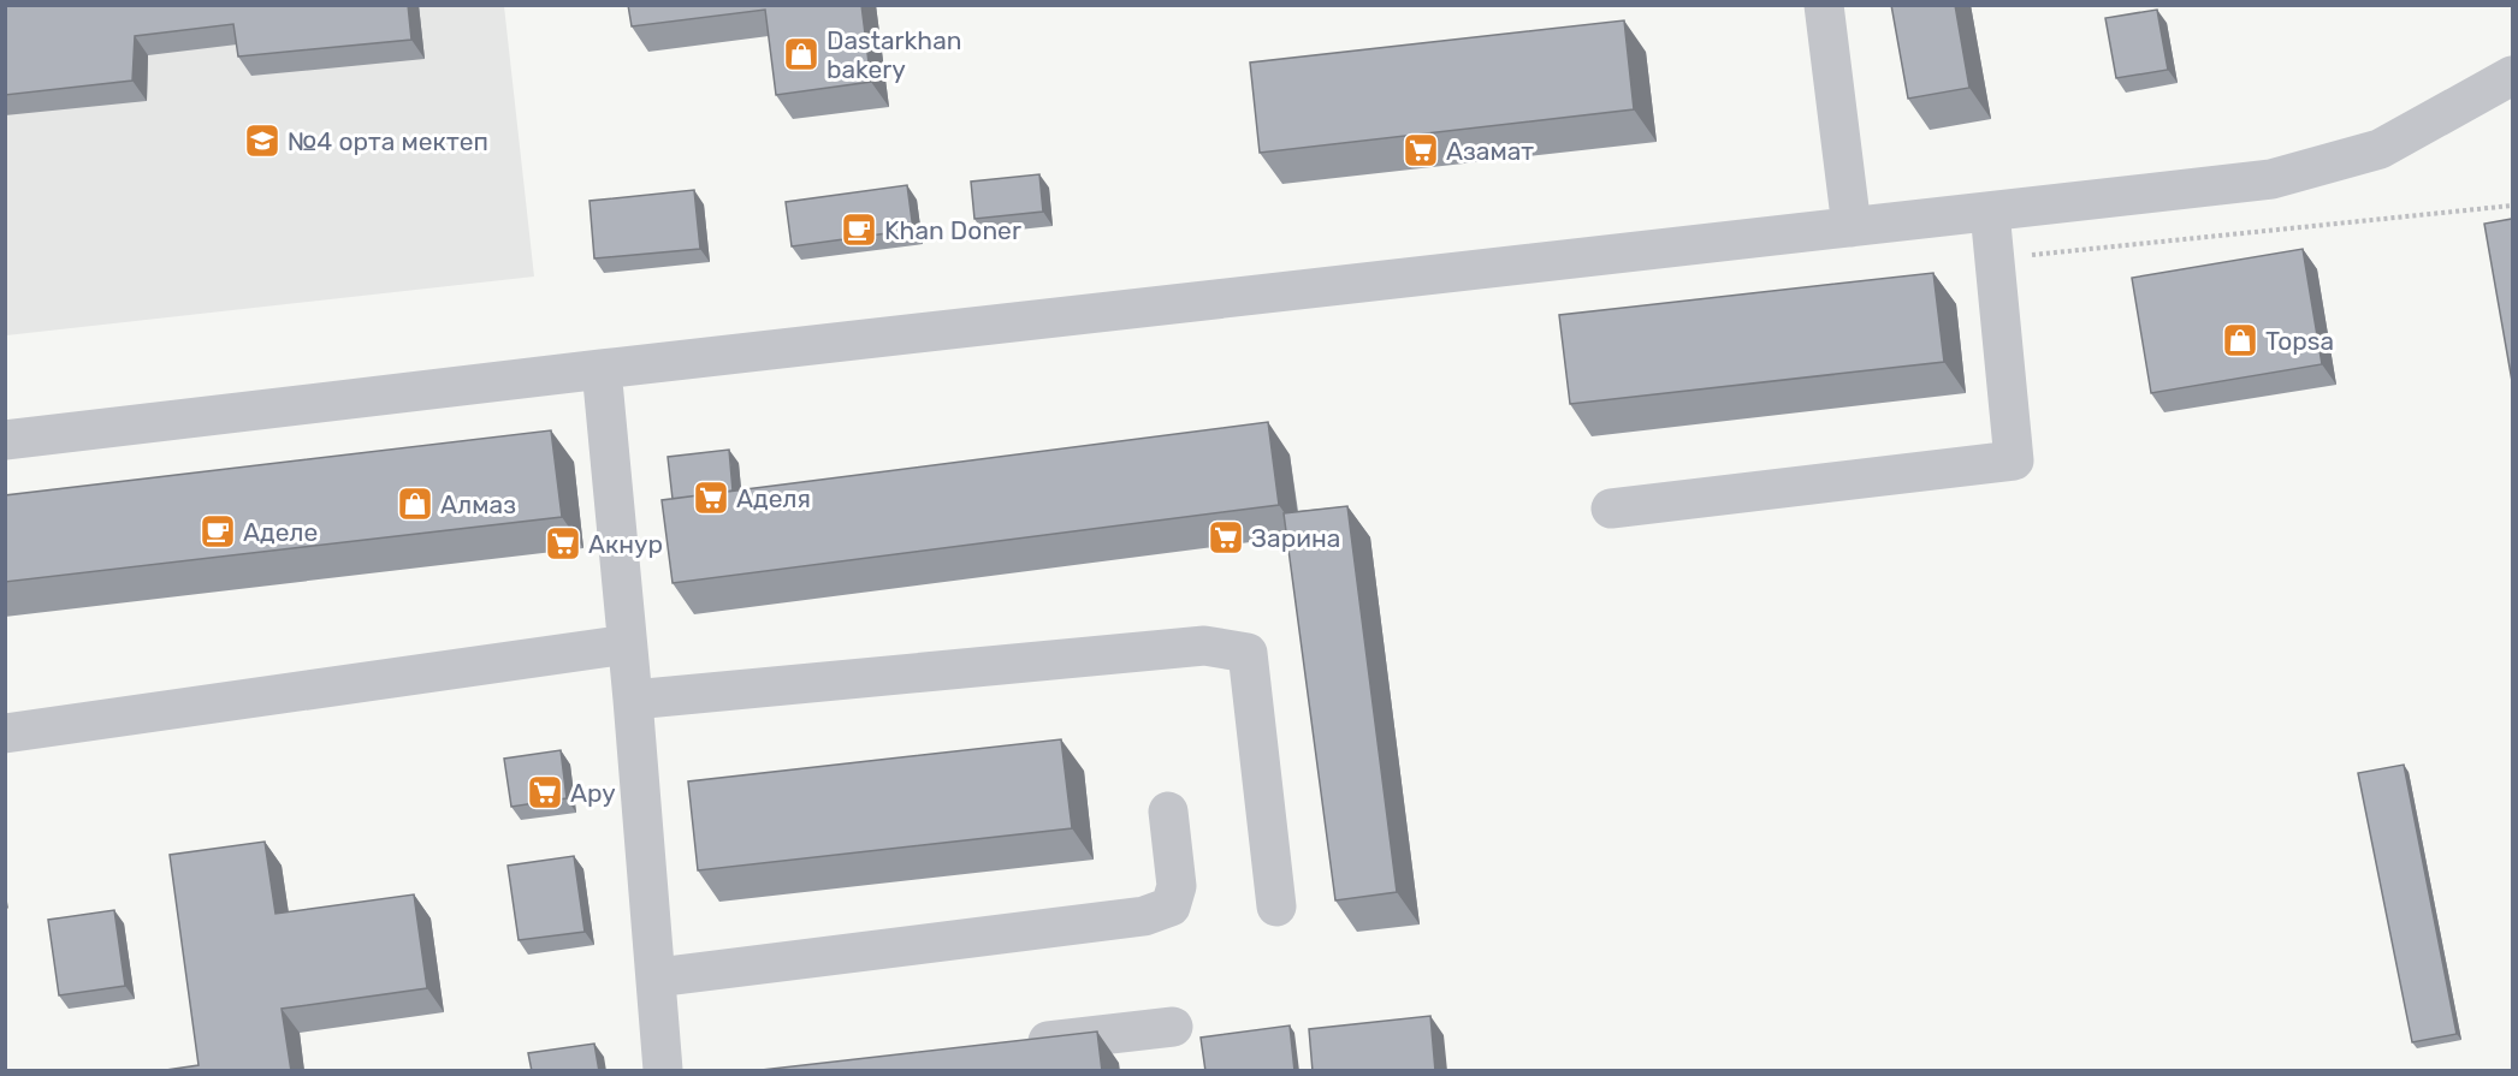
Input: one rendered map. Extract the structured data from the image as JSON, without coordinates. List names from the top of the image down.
{
  "places": {
    "shop": ["Dastarkhan bakery", "Topsa", "Алмаз"],
    "school or university": ["№4 орта мектеп"],
    "supermarket": [
      "Азамат",
      "Аделя",
      "Зарина",
      "Акнур",
      "Ару"
    ],
    "cafe": ["Khan Doner", "Аделе"]
  }
}
